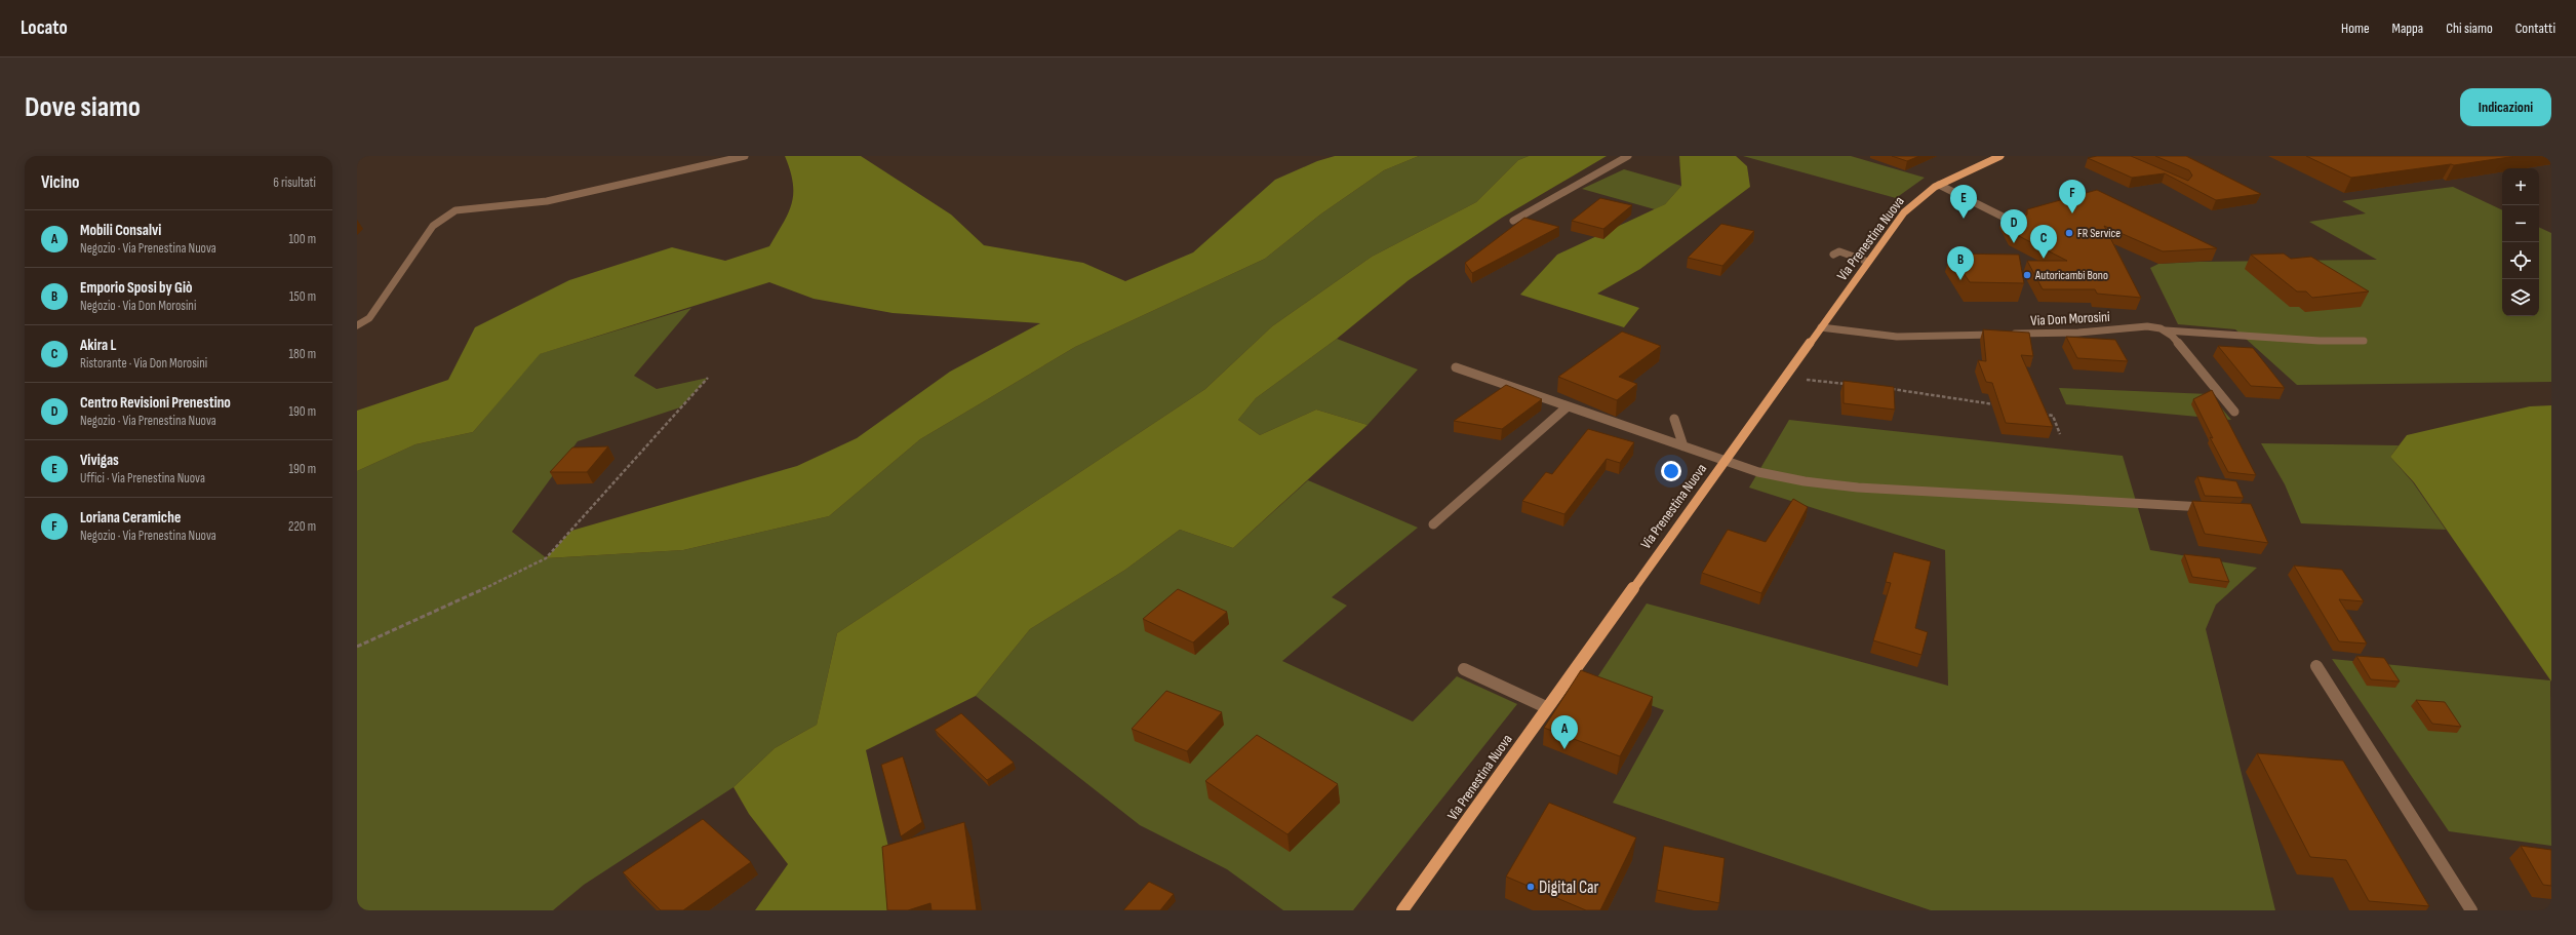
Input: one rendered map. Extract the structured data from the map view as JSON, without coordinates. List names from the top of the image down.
{
  "streets": {
    "main road": ["Via Prenestina Nuova"],
    "street": ["Via Don Morosini"]
  },
  "crossings": [
    ["Via Prenestina Nuova", "Via Don Morosini"]
  ],
  "places": ["FR Service", "Autoricambi Bono", "Digital Car"],
  "page": {
    "header": "Locato",
    "nav": [
      "Home",
      "Mappa",
      "Chi siamo",
      "Contatti"
    ],
    "buttons": "Indicazioni",
    "title": "Dove siamo",
    "heading": ["Vicino", "6 risultati"],
    "map_buttons": ["+", "−"],
    "pins": [
      "F",
      "E",
      "D",
      "C",
      "B",
      "A"
    ],
    "list": [
      {
        "mark": "A",
        "name": "Mobili Consalvi",
        "note": "Negozio · Via Prenestina Nuova",
        "value": "100 m"
      },
      {
        "mark": "B",
        "name": "Emporio Sposi by Giò",
        "note": "Negozio · Via Don Morosini",
        "value": "150 m"
      },
      {
        "mark": "C",
        "name": "Akira L",
        "note": "Ristorante · Via Don Morosini",
        "value": "180 m"
      },
      {
        "mark": "D",
        "name": "Centro Revisioni Prenestino",
        "note": "Negozio · Via Prenestina Nuova",
        "value": "190 m"
      },
      {
        "mark": "E",
        "name": "Vivigas",
        "note": "Uffici · Via Prenestina Nuova",
        "value": "190 m"
      },
      {
        "mark": "F",
        "name": "Loriana Ceramiche",
        "note": "Negozio · Via Prenestina Nuova",
        "value": "220 m"
      }
    ]
  }
}
